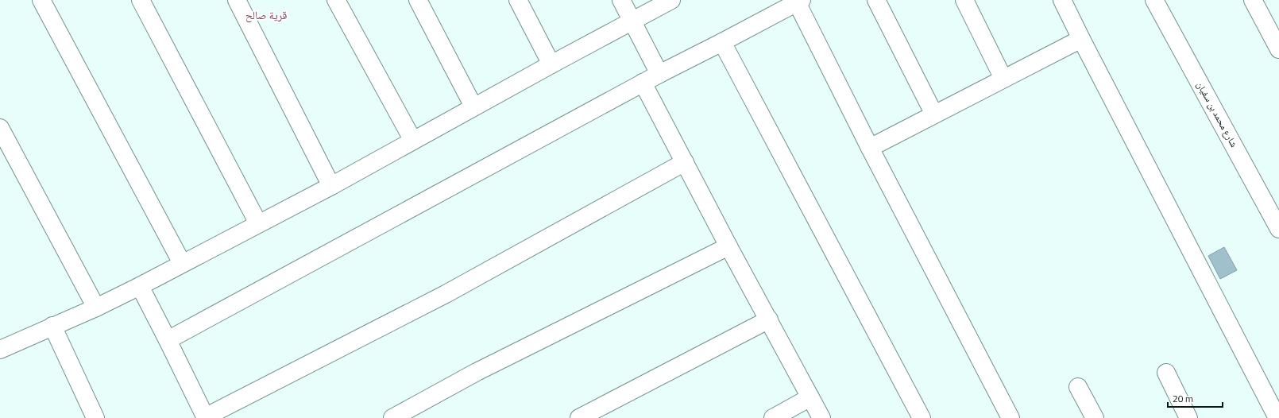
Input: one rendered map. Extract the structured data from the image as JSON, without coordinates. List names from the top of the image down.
{
  "streets": {
    "street": ["شارع محمد بن سفيان"]
  },
  "districts": ["قرية صالح"],
  "scale_bar": "20 m"
}
